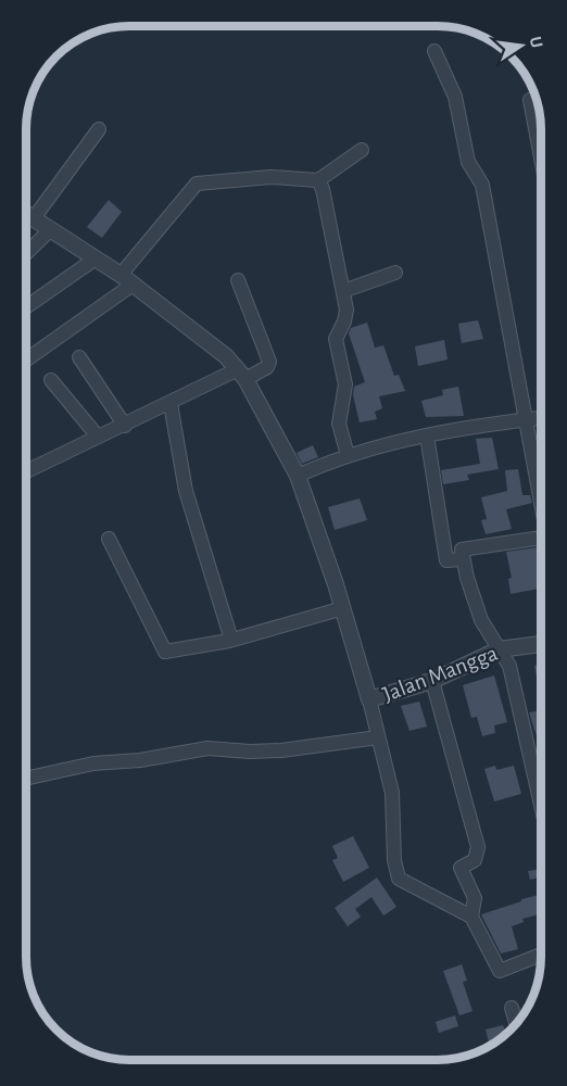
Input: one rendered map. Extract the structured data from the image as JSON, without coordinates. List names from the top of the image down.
{
  "streets": {
    "street": ["Jalan Mangga"]
  },
  "north": "right"
}
